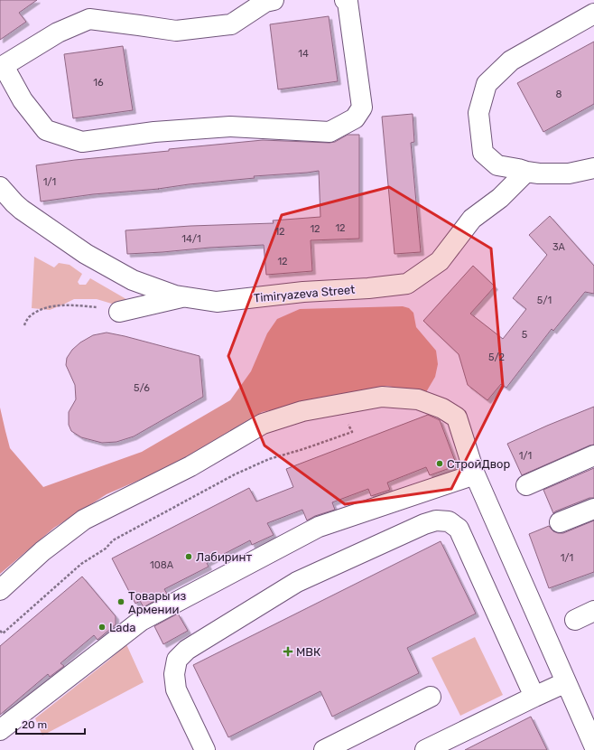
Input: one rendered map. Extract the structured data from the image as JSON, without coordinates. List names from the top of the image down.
{
  "streets": {
    "street": ["Timiryazeva Street"]
  },
  "places": {
    "other": [
      "СтройДвор",
      "Лабиринт",
      "Товары из Армении",
      "Lada"
    ],
    "health": ["МВК"]
  },
  "house_numbers": [
    "14",
    "16",
    "8",
    "1/1",
    "12",
    "12",
    "12",
    "14/1",
    "3А",
    "12",
    "5/1",
    "5",
    "5/2",
    "5/6",
    "1/1",
    "1/1",
    "108А"
  ],
  "scale_bar": "20 m"
}
